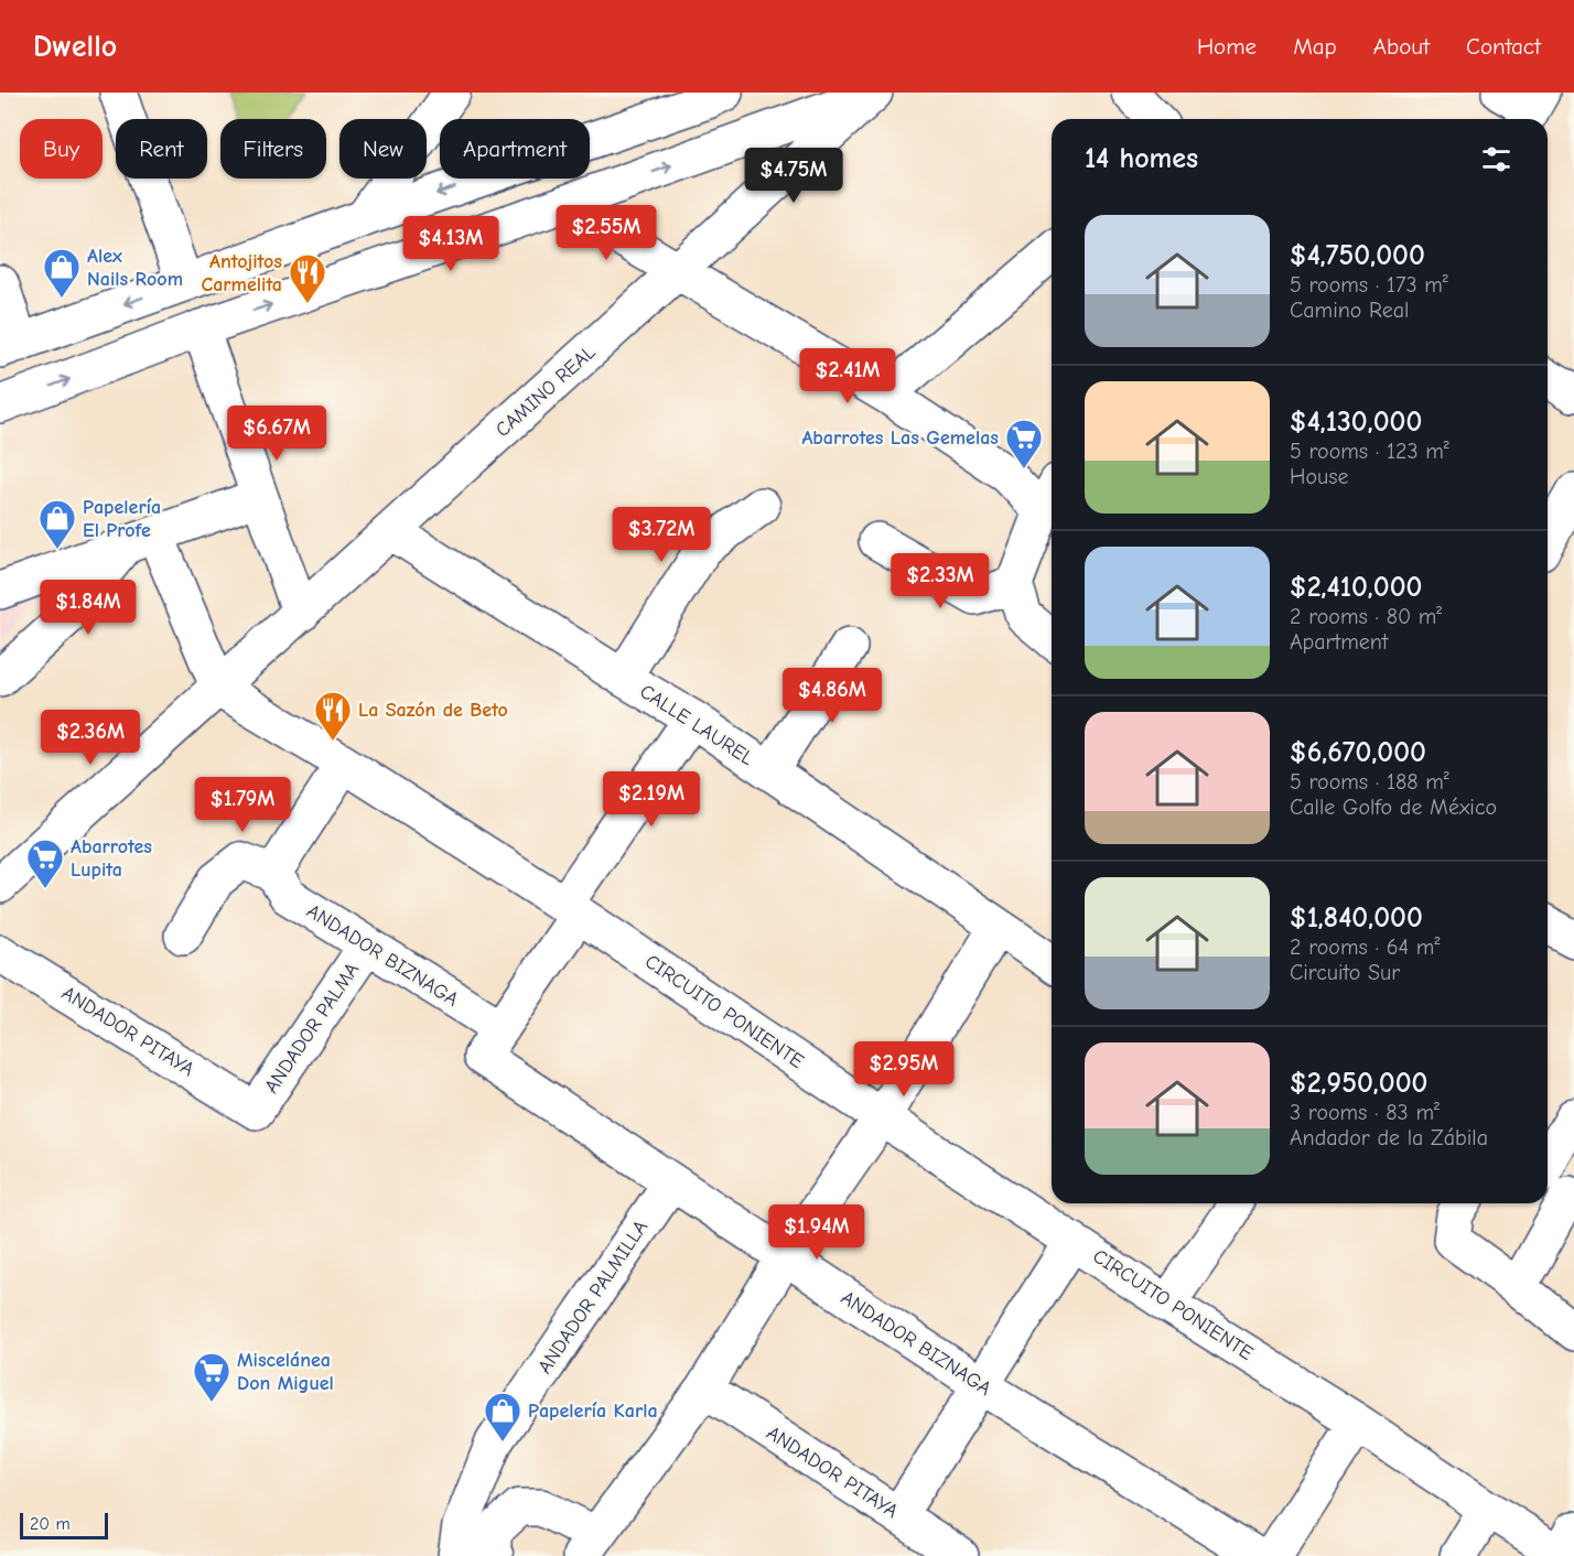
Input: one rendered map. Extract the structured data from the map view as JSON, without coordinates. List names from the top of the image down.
{
  "streets": {
    "street": [
      "CAMINO REAL",
      "CALLE LAUREL",
      "ANDADOR BIZNAGA",
      "CIRCUITO PONIENTE",
      "ANDADOR PALMA",
      "ANDADOR PITAYA",
      "ANDADOR PALMILLA"
    ]
  },
  "crossings": [
    ["CAMINO REAL", "CALLE LAUREL"],
    ["CAMINO REAL", "CIRCUITO PONIENTE"],
    ["ANDADOR BIZNAGA", "ANDADOR PALMA"],
    ["ANDADOR BIZNAGA", "ANDADOR PALMILLA"],
    ["ANDADOR PALMA", "ANDADOR PITAYA"]
  ],
  "places": {
    "shop": ["Alex Nails Room", "Papelería El Profe", "Papelería Karla"],
    "restaurant": ["Antojitos Carmelita", "La Sazón de Beto"],
    "supermarket": ["Abarrotes Las Gemelas", "Abarrotes Lupita", "Miscelánea Don Miguel"]
  },
  "scale_bar": "20 m",
  "page": {
    "header": "Dwello",
    "nav": [
      "Home",
      "Map",
      "About",
      "Contact"
    ],
    "chip": [
      "Buy",
      "Rent",
      "Filters",
      "New",
      "Apartment"
    ],
    "heading": "14 homes",
    "price": [
      "$4.75M",
      "$2.55M",
      "$4.13M",
      "$2.41M",
      "$6.67M",
      "$3.72M",
      "$2.33M",
      "$1.84M",
      "$4.86M",
      "$2.36M",
      "$2.19M",
      "$1.79M",
      "$2.95M",
      "$1.94M"
    ],
    "list": [
      {
        "name": "$4,750,000",
        "note": "5 rooms · 173 m² · Camino Real"
      },
      {
        "name": "$4,130,000",
        "note": "5 rooms · 123 m² · House"
      },
      {
        "name": "$2,410,000",
        "note": "2 rooms · 80 m² · Apartment"
      },
      {
        "name": "$6,670,000",
        "note": "5 rooms · 188 m² · Calle Golfo de México"
      },
      {
        "name": "$1,840,000",
        "note": "2 rooms · 64 m² · Circuito Sur"
      },
      {
        "name": "$2,950,000",
        "note": "3 rooms · 83 m² · Andador de la Zábila"
      }
    ],
    "scale": "20 m"
  }
}
